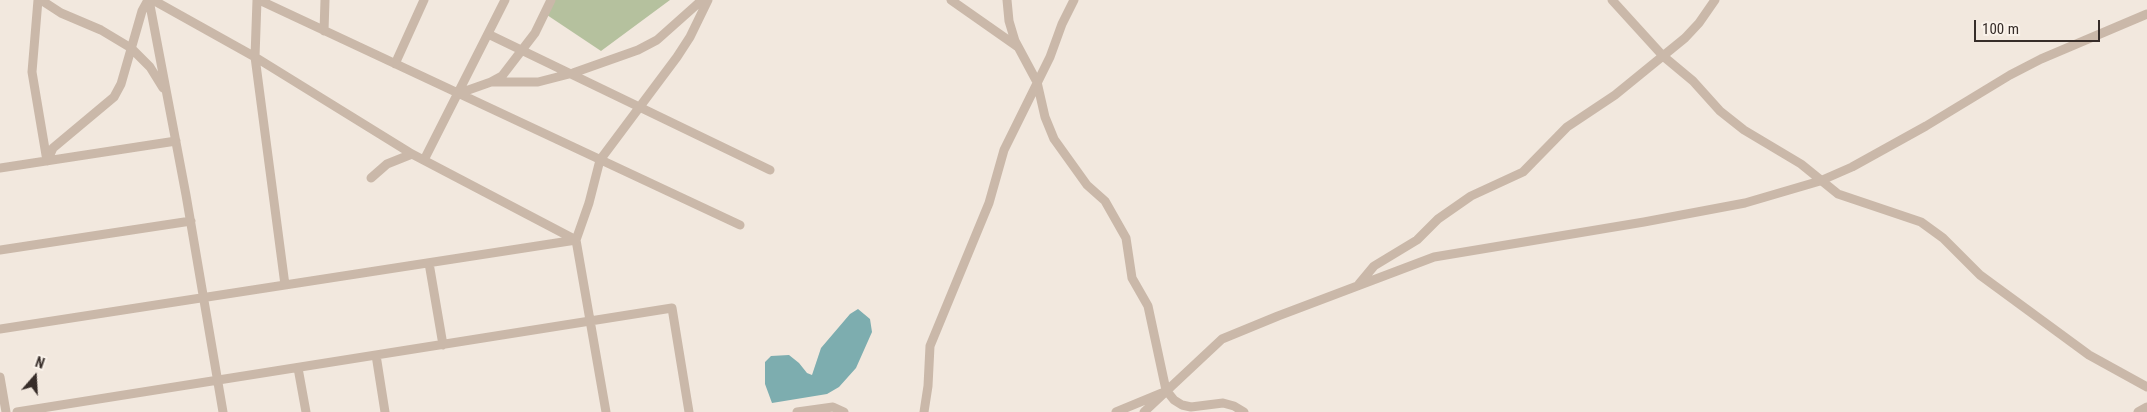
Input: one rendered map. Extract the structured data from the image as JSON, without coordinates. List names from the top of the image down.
{
  "scale_bar": "100 m",
  "north": "top"
}
